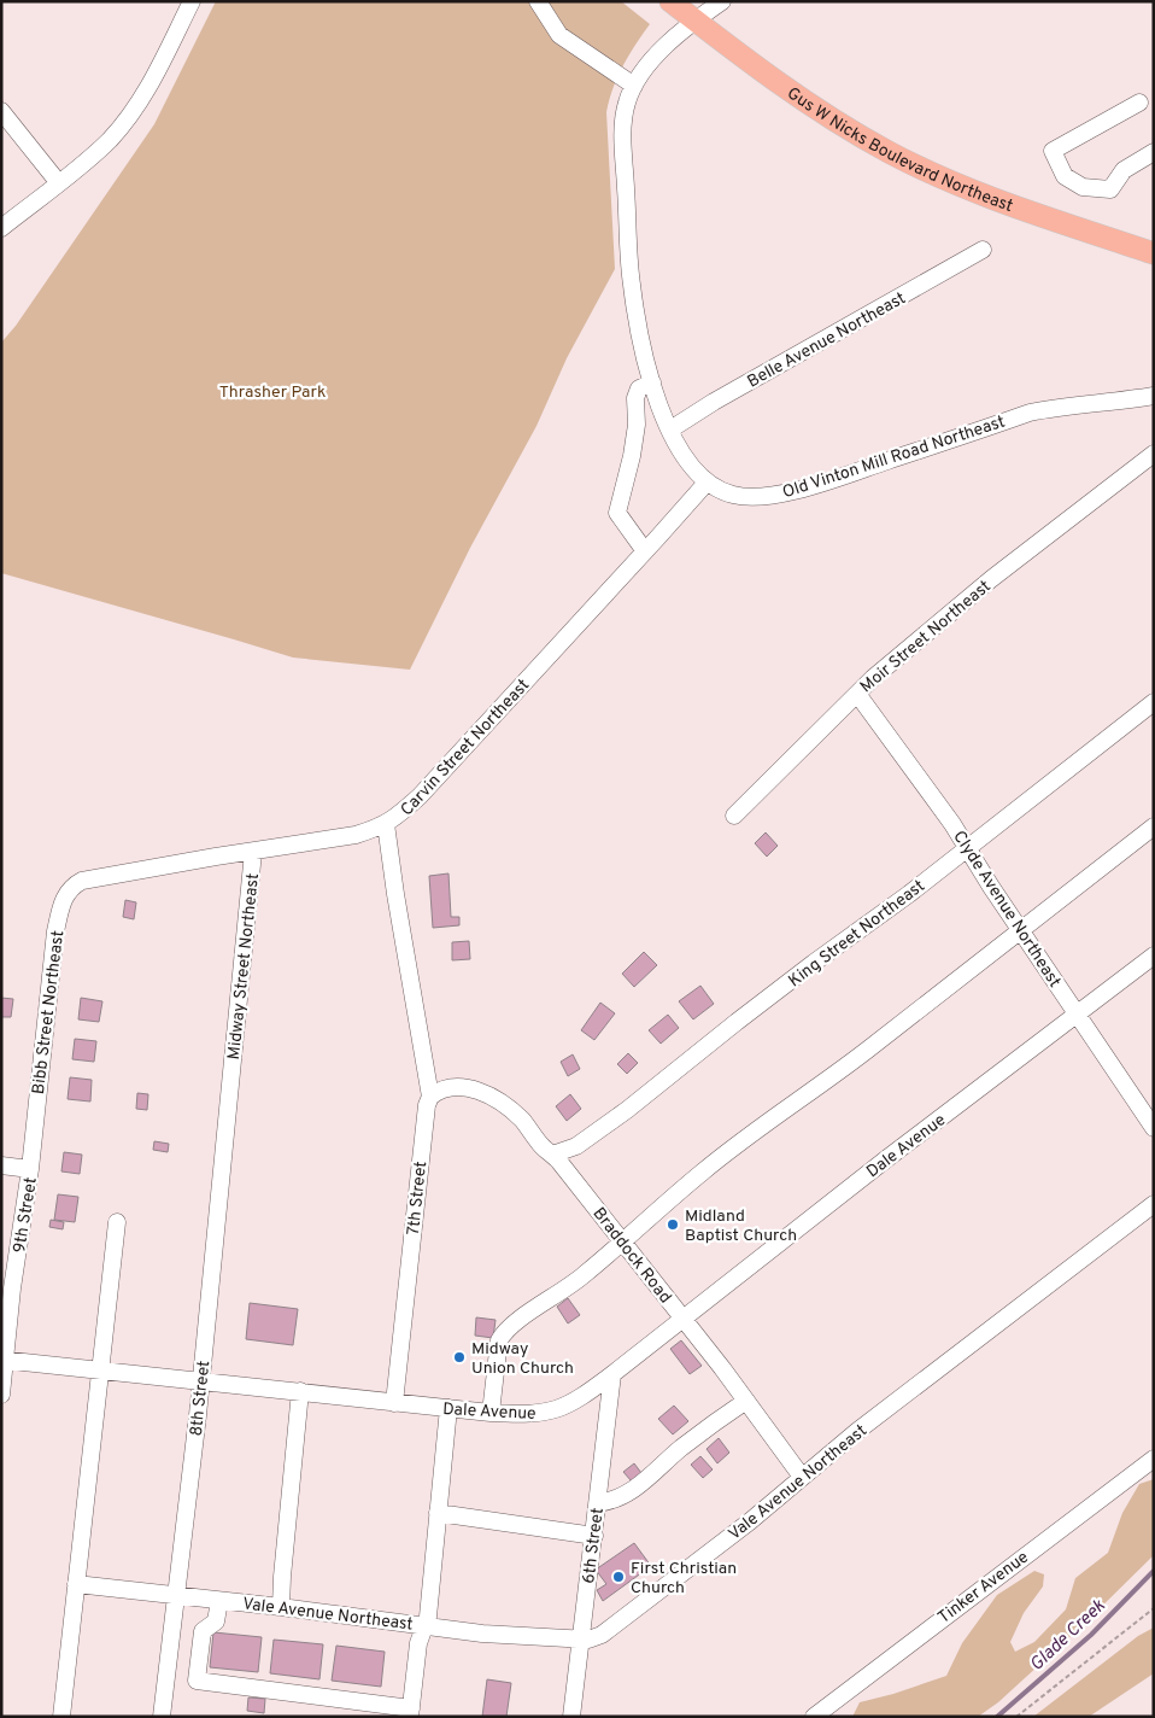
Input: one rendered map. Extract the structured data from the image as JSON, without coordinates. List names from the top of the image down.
{
  "streets": {
    "main road": ["Gus W Nicks Boulevard Northeast"],
    "street": [
      "Belle Avenue Northeast",
      "Old Vinton Mill Road Northeast",
      "Moir Street Northeast",
      "Carvin Street Northeast",
      "Clyde Avenue Northeast",
      "King Street Northeast",
      "Midway Street Northeast",
      "Bibb Street Northeast",
      "Dale Avenue",
      "7th Street",
      "9th Street",
      "Braddock Road",
      "8th Street",
      "Vale Avenue Northeast",
      "6th Street",
      "Tinker Avenue"
    ]
  },
  "crossings": [
    ["Gus W Nicks Boulevard Northeast", "Old Vinton Mill Road Northeast"],
    ["Belle Avenue Northeast", "Old Vinton Mill Road Northeast"],
    ["Old Vinton Mill Road Northeast", "Carvin Street Northeast"],
    ["Moir Street Northeast", "Clyde Avenue Northeast"],
    ["Carvin Street Northeast", "Midway Street Northeast"],
    ["Carvin Street Northeast", "Bibb Street Northeast"],
    ["Carvin Street Northeast", "7th Street"],
    ["Clyde Avenue Northeast", "King Street Northeast"],
    ["Clyde Avenue Northeast", "Dale Avenue"],
    ["King Street Northeast", "Braddock Road"],
    ["Midway Street Northeast", "8th Street"],
    ["Bibb Street Northeast", "9th Street"],
    ["Dale Avenue", "7th Street"],
    ["Dale Avenue", "9th Street"],
    ["Dale Avenue", "Braddock Road"],
    ["Dale Avenue", "8th Street"],
    ["Dale Avenue", "6th Street"],
    ["7th Street", "Braddock Road"],
    ["Braddock Road", "Vale Avenue Northeast"],
    ["8th Street", "Vale Avenue Northeast"],
    ["Vale Avenue Northeast", "6th Street"]
  ],
  "water": ["Glade Creek"],
  "parks": ["Thrasher Park"],
  "places": ["Midland Baptist Church", "Midway Union Church", "First Christian Church"]
}
